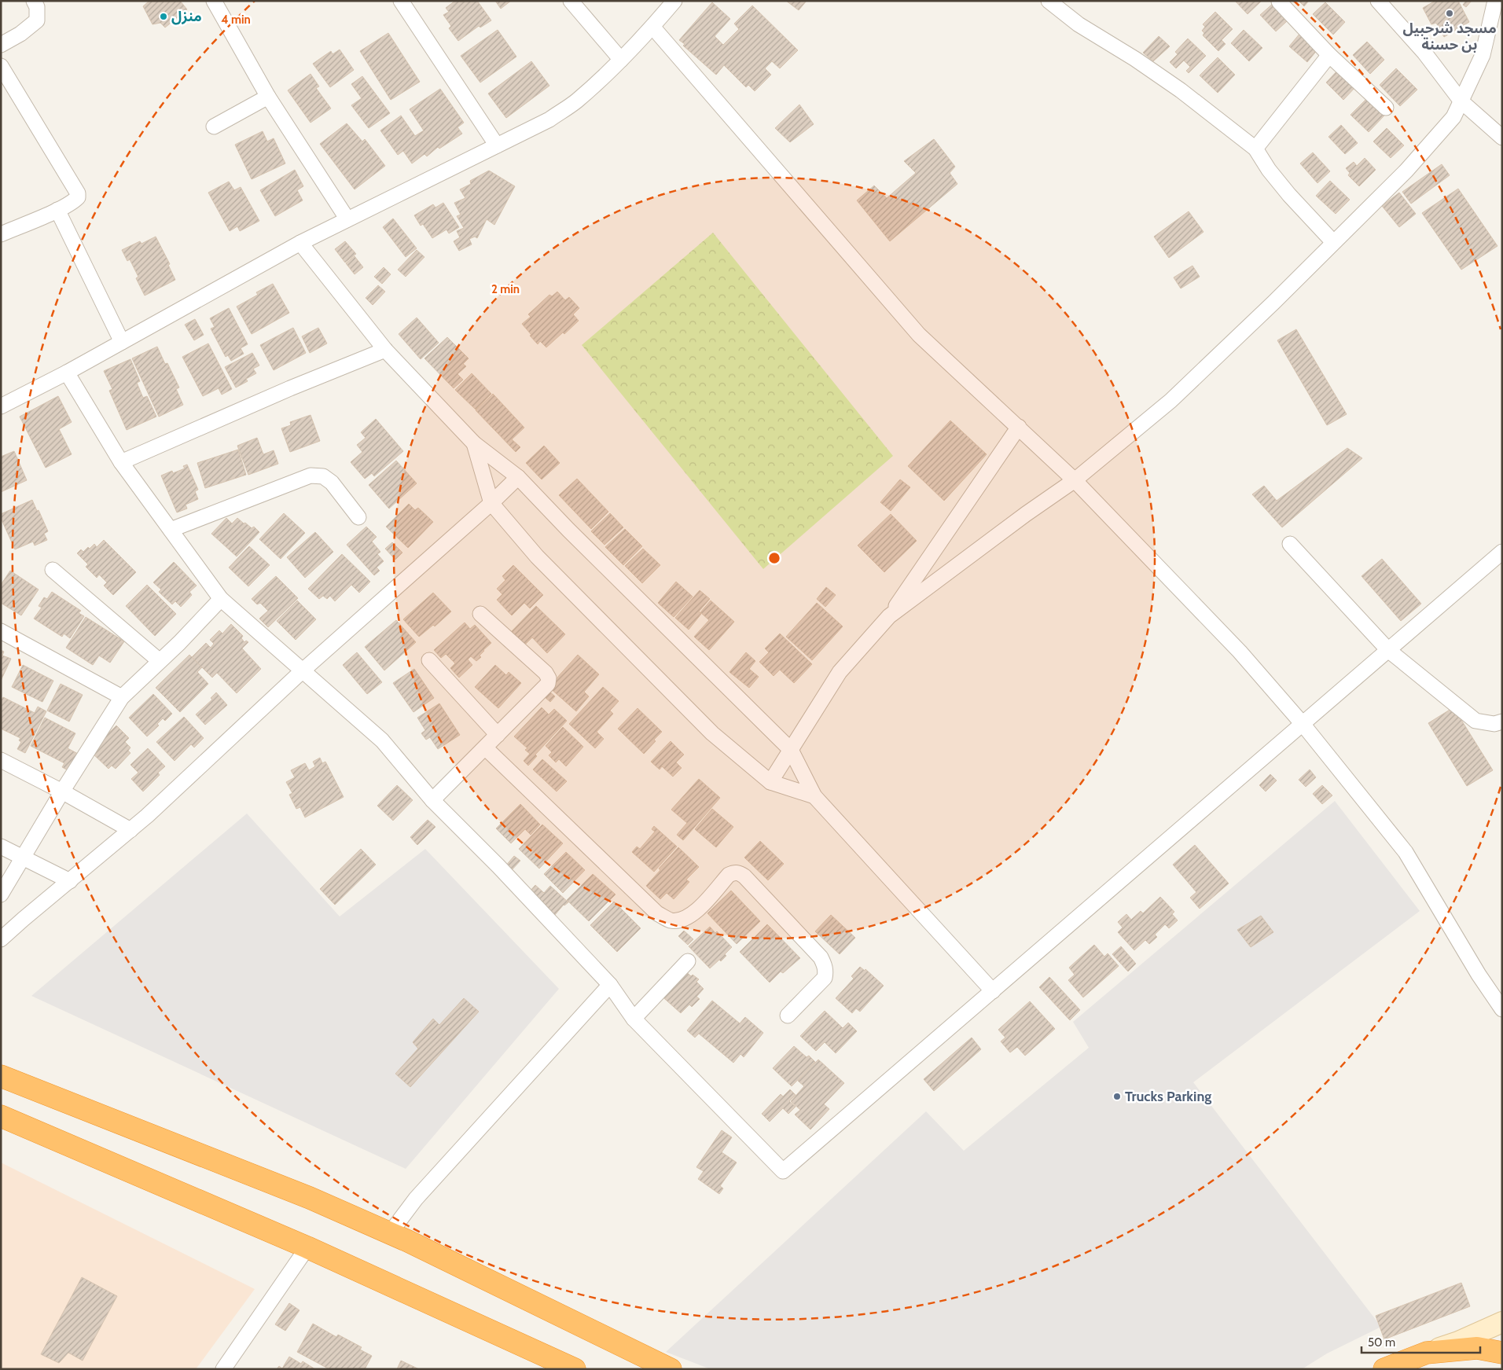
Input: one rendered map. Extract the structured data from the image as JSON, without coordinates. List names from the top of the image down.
{
  "places": ["مسجد شرحبيل بن حسنة", "منزل", "Trucks Parking"],
  "scale_bar": "50 m",
  "rings": ["4 min", "2 min"]
}
